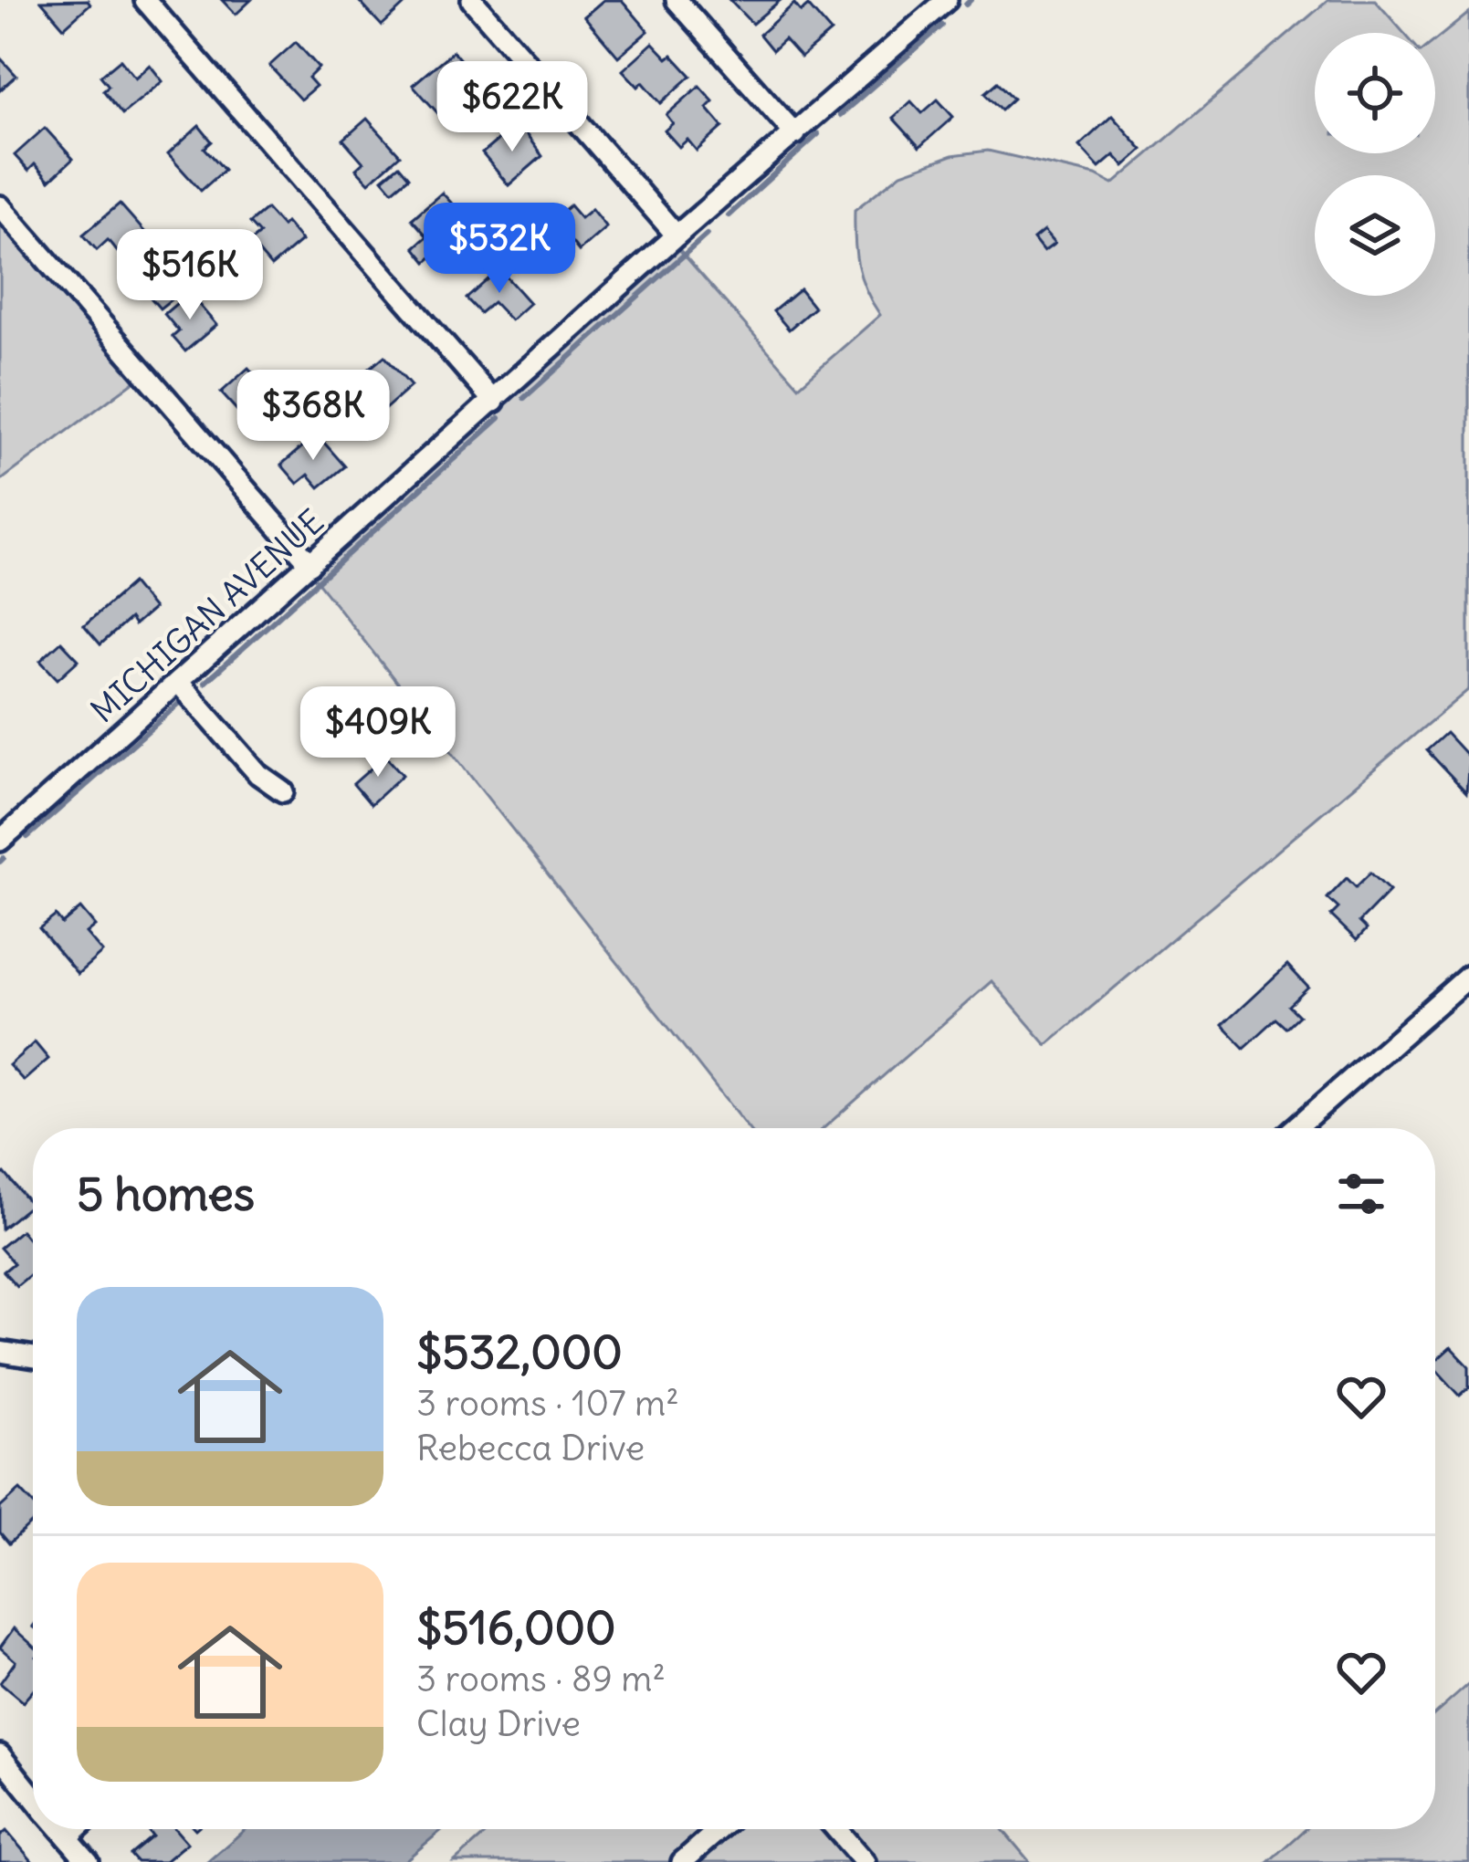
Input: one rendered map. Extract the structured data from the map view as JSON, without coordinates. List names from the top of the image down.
{
  "streets": {
    "street": ["MICHIGAN AVENUE"]
  },
  "page": {
    "price": [
      "$622K",
      "$532K",
      "$516K",
      "$368K",
      "$409K"
    ],
    "heading": "5 homes",
    "list": [
      {
        "name": "$532,000",
        "note": "3 rooms · 107 m² · Rebecca Drive"
      },
      {
        "name": "$516,000",
        "note": "3 rooms · 89 m² · Clay Drive"
      }
    ]
  }
}
